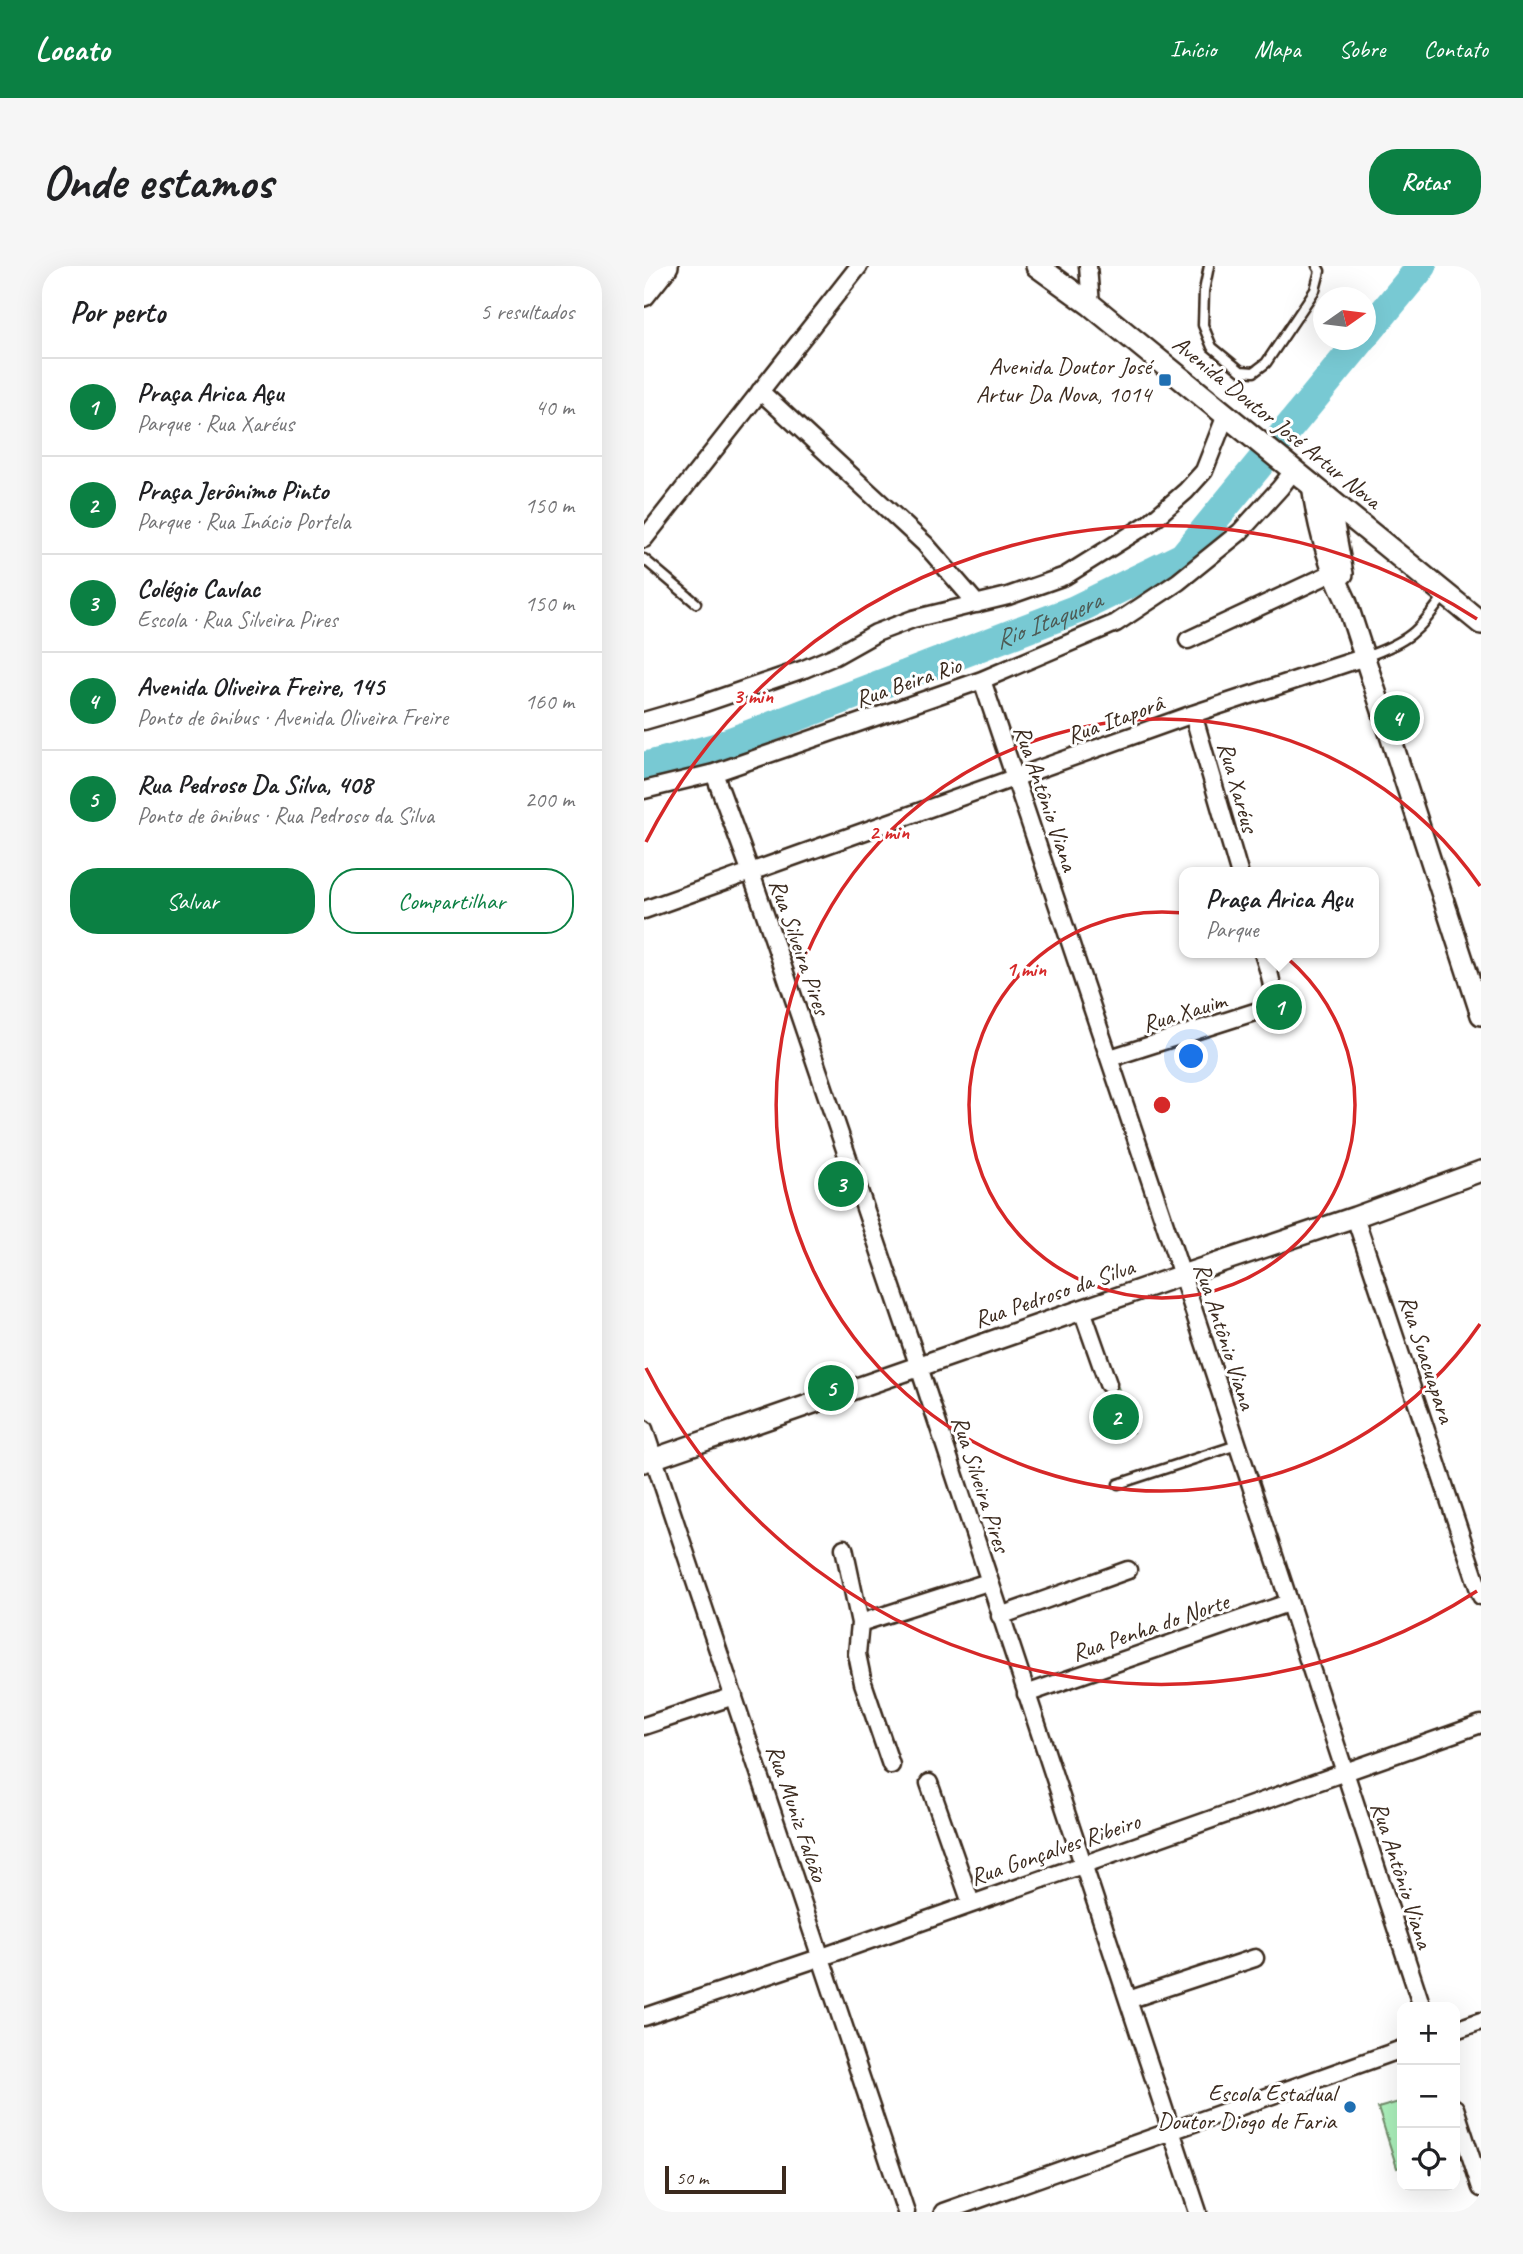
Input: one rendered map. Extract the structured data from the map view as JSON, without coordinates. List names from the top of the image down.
{
  "streets": {
    "main road": ["Avenida Doutor José Artur Nova"],
    "street": [
      "Rua Beira Rio",
      "Rua Itaporâ",
      "Rua Xaréus",
      "Rua Antônio Viana",
      "Rua Silveira Pires",
      "Rua Xauim",
      "Rua Pedroso da Silva",
      "Rua Suacuapara",
      "Rua Penha do Norte",
      "Rua Muniz Falcão",
      "Rua Gonçalves Ribeiro"
    ]
  },
  "crossings": [
    ["Avenida Doutor José Artur Nova", "Rua Beira Rio"],
    ["Rua Beira Rio", "Rua Antônio Viana"],
    ["Rua Beira Rio", "Rua Silveira Pires"],
    ["Rua Itaporâ", "Rua Xaréus"],
    ["Rua Itaporâ", "Rua Antônio Viana"],
    ["Rua Itaporâ", "Rua Silveira Pires"],
    ["Rua Antônio Viana", "Rua Xauim"],
    ["Rua Antônio Viana", "Rua Pedroso da Silva"],
    ["Rua Antônio Viana", "Rua Penha do Norte"],
    ["Rua Antônio Viana", "Rua Gonçalves Ribeiro"],
    ["Rua Silveira Pires", "Rua Pedroso da Silva"],
    ["Rua Silveira Pires", "Rua Penha do Norte"],
    ["Rua Silveira Pires", "Rua Gonçalves Ribeiro"],
    ["Rua Pedroso da Silva", "Rua Suacuapara"],
    ["Rua Pedroso da Silva", "Rua Muniz Falcão"],
    ["Rua Muniz Falcão", "Rua Gonçalves Ribeiro"]
  ],
  "water": ["Rio Itaquera"],
  "places": {
    "transit": ["Avenida Doutor José Artur Da Nova, 1014"],
    "other": ["Escola Estadual Doutor Diogo de Faria"]
  },
  "scale_bar": "50 m",
  "north": "right",
  "page": {
    "header": "Locato",
    "nav": [
      "Início",
      "Mapa",
      "Sobre",
      "Contato"
    ],
    "buttons": [
      "Rotas",
      ["Salvar", "Compartilhar"]
    ],
    "title": "Onde estamos",
    "heading": ["Por perto", "5 resultados"],
    "list": [
      {
        "mark": "1",
        "name": "Praça Arica Açu",
        "note": "Parque · Rua Xaréus",
        "value": "40 m"
      },
      {
        "mark": "2",
        "name": "Praça Jerônimo Pinto",
        "note": "Parque · Rua Inácio Portela",
        "value": "150 m"
      },
      {
        "mark": "3",
        "name": "Colégio Cavlac",
        "note": "Escola · Rua Silveira Pires",
        "value": "150 m"
      },
      {
        "mark": "4",
        "name": "Avenida Oliveira Freire, 145",
        "note": "Ponto de ônibus · Avenida Oliveira Freire",
        "value": "160 m"
      },
      {
        "mark": "5",
        "name": "Rua Pedroso Da Silva, 408",
        "note": "Ponto de ônibus · Rua Pedroso da Silva",
        "value": "200 m"
      }
    ],
    "pins": [
      "4",
      "1",
      "3",
      "5",
      "2"
    ],
    "popup": ["Praça Arica Açu", "Parque"],
    "map_buttons": ["+", "−"],
    "scale": "50 m"
  },
  "rings": ["3 min", "2 min", "1 min"]
}
